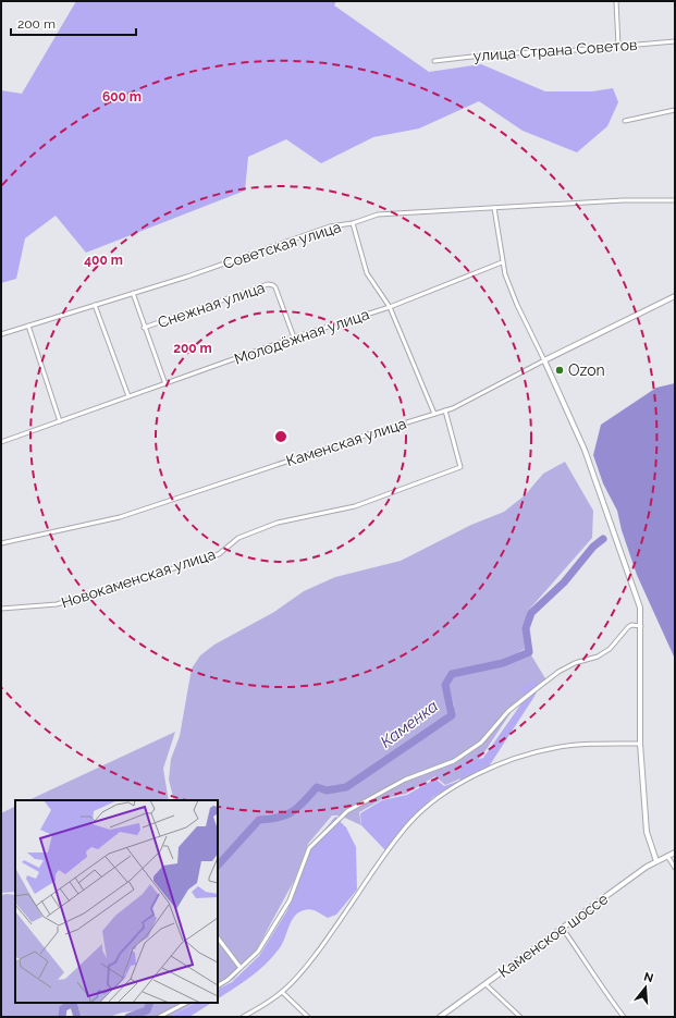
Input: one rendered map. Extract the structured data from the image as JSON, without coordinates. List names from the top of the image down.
{
  "streets": {
    "street": [
      "улица Страна Советов",
      "Советская улица",
      "Снежная улица",
      "Молодёжная улица",
      "Каменская улица",
      "Новокаменская улица",
      "Каменское шоссе"
    ]
  },
  "crossings": [
    ["Снежная улица", "Молодёжная улица"],
    ["Каменская улица", "Новокаменская улица"]
  ],
  "water": ["Каменка"],
  "places": ["Ozon"],
  "scale_bar": "200 m",
  "north": "top",
  "rings": ["600 m", "400 m", "200 m"]
}
